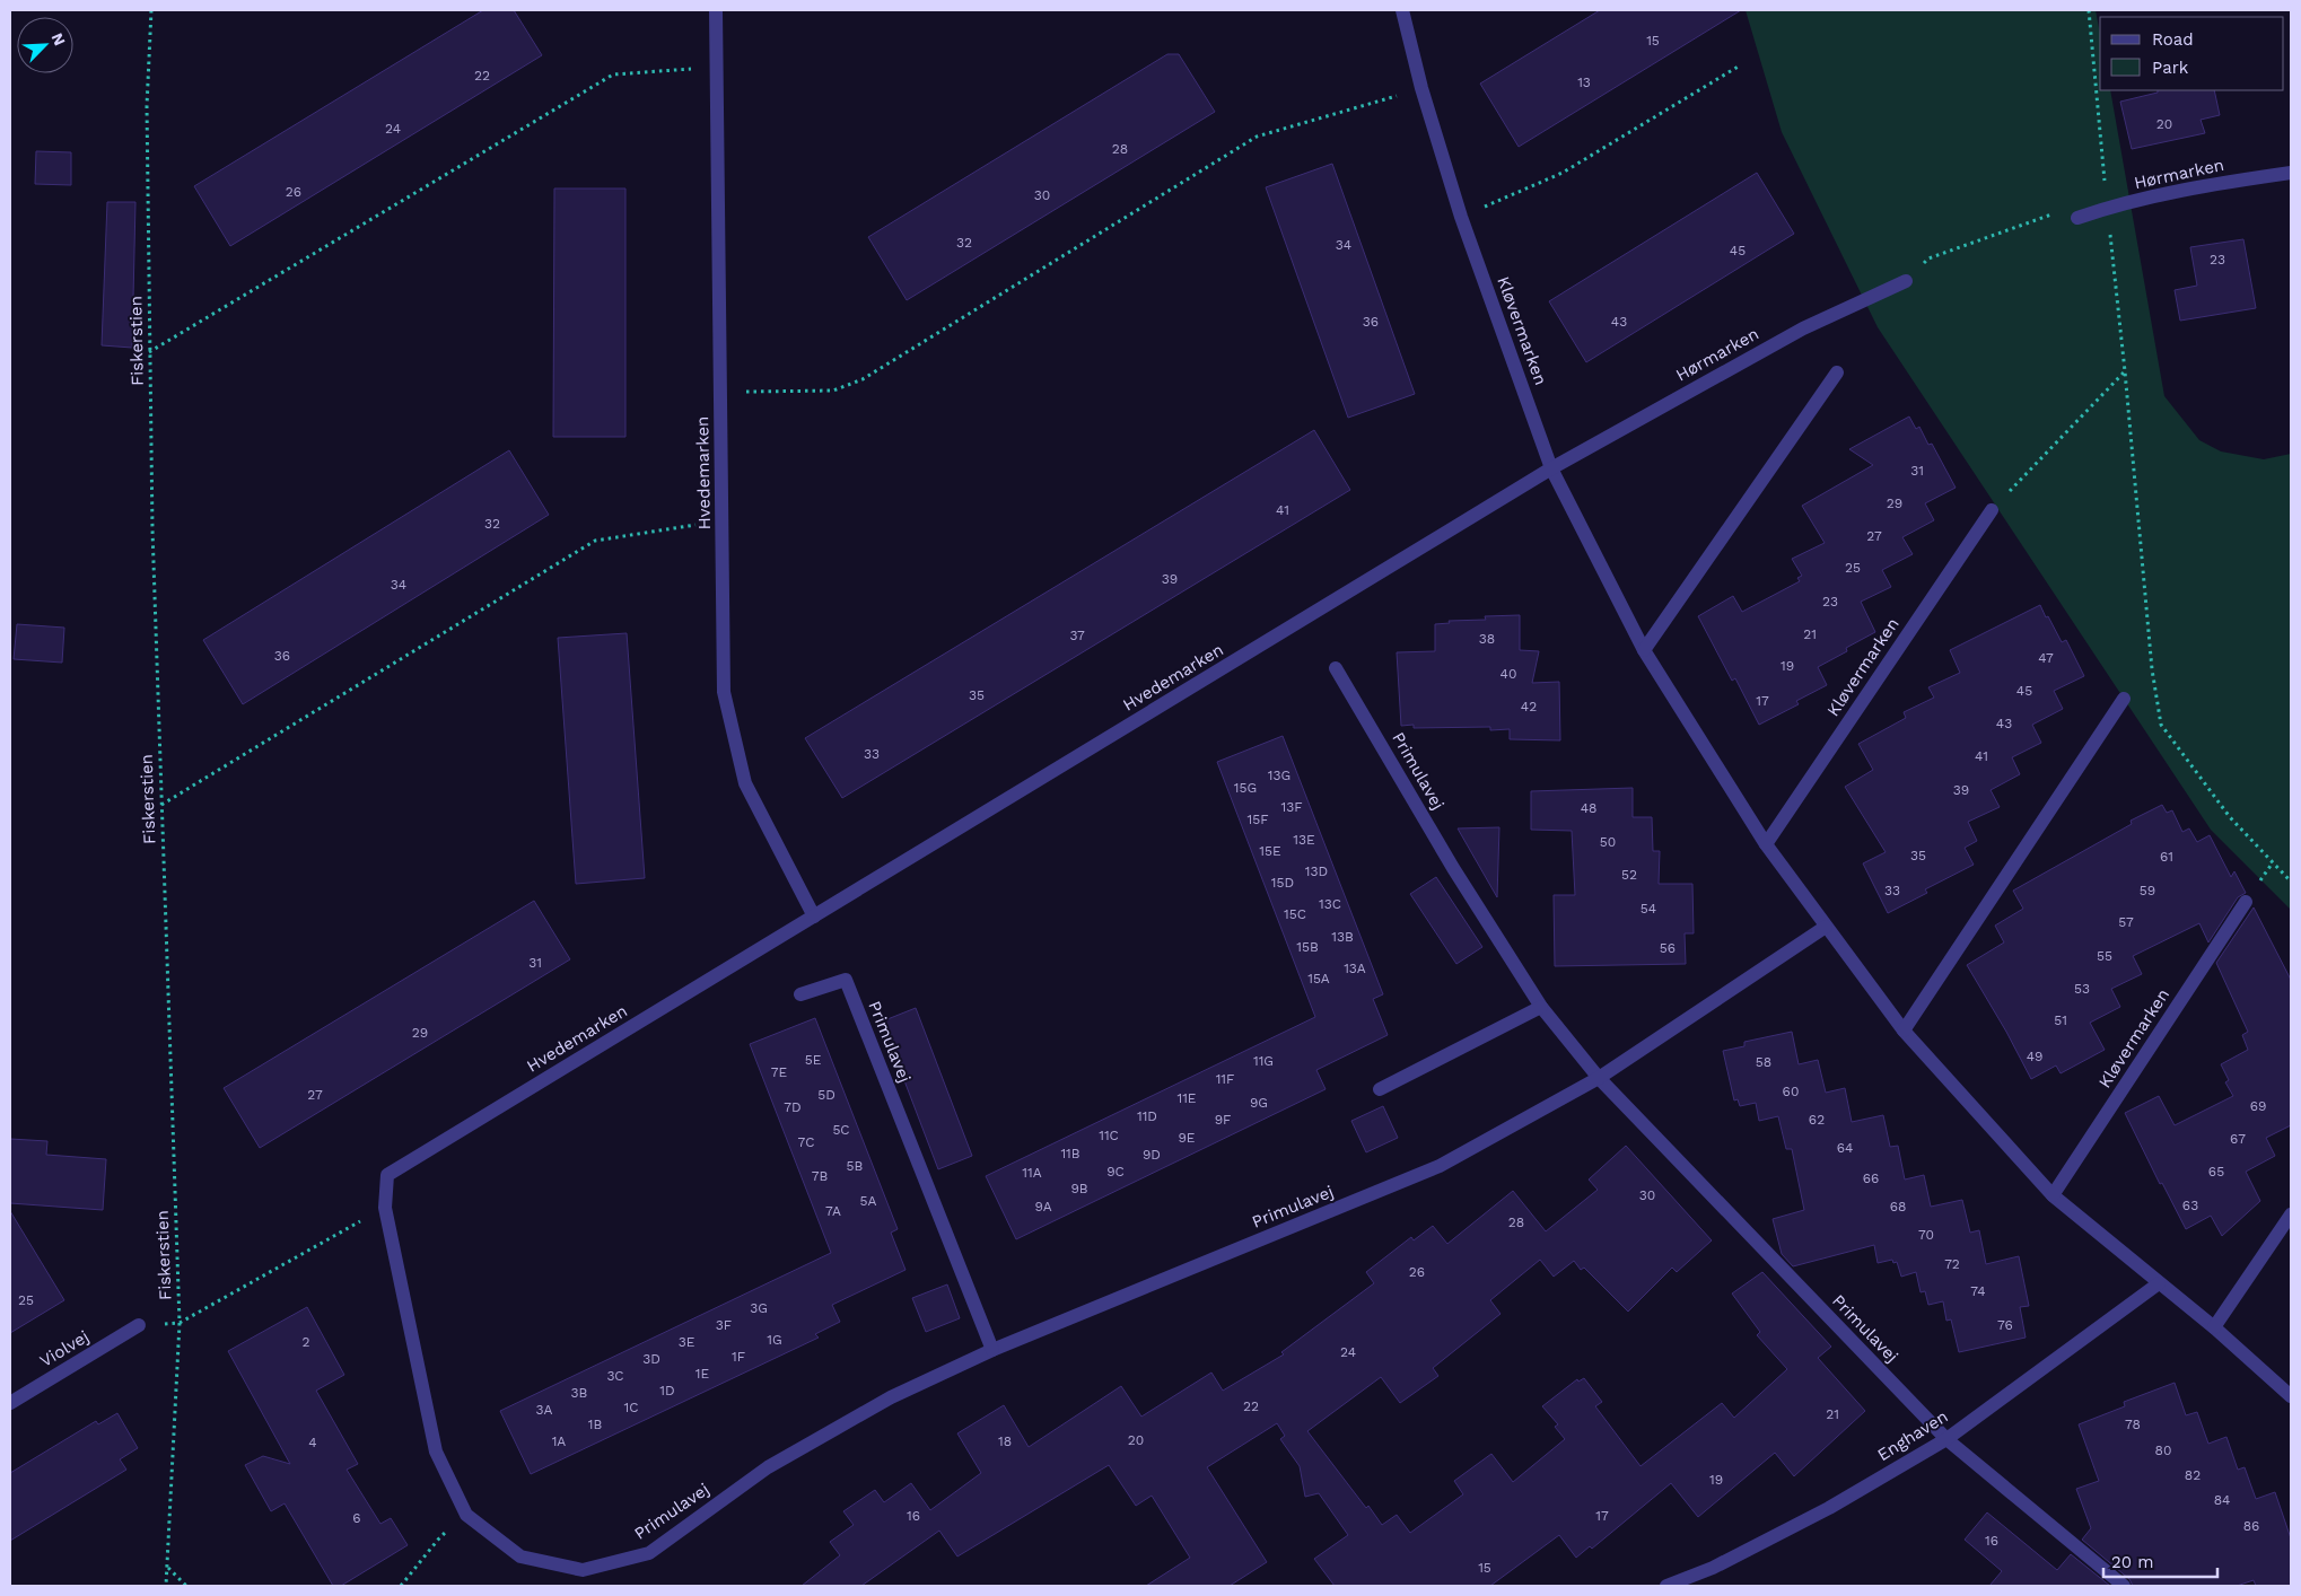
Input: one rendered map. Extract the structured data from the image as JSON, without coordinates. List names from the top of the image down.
{
  "streets": {
    "street": [
      "Hørmarken",
      "Kløvermarken",
      "Hvedemarken",
      "Primulavej",
      "Violvej",
      "Enghaven"
    ],
    "path": ["Fiskerstien"]
  },
  "crossings": [
    ["Hørmarken", "Kløvermarken"],
    ["Hørmarken", "Hvedemarken"],
    ["Kløvermarken", "Hvedemarken"],
    ["Kløvermarken", "Primulavej"],
    ["Kløvermarken", "Enghaven"],
    ["Hvedemarken", "Primulavej"],
    ["Primulavej", "Enghaven"]
  ],
  "house_numbers": [
    "15",
    "22",
    "13",
    "20",
    "24",
    "28",
    "26",
    "30",
    "32",
    "34",
    "45",
    "23",
    "36",
    "43",
    "31",
    "29",
    "41",
    "32",
    "27",
    "25",
    "39",
    "34",
    "23",
    "21",
    "37",
    "38",
    "36",
    "47",
    "19",
    "40",
    "45",
    "35",
    "17",
    "42",
    "43",
    "33",
    "41",
    "13G",
    "15G",
    "39",
    "13F",
    "48",
    "15F",
    "13E",
    "50",
    "15E",
    "35",
    "61",
    "13D",
    "52",
    "15D",
    "33",
    "59",
    "13C",
    "54",
    "15C",
    "57",
    "13B",
    "15B",
    "56",
    "55",
    "31",
    "13A",
    "15A",
    "53",
    "51",
    "29",
    "49",
    "5E",
    "11G",
    "58",
    "7E",
    "11F",
    "60",
    "27",
    "5D",
    "11E",
    "9G",
    "69",
    "7D",
    "11D",
    "9F",
    "62",
    "5C",
    "11C",
    "9E",
    "67",
    "7C",
    "64",
    "11B",
    "9D",
    "5B",
    "9C",
    "65",
    "11A",
    "7B",
    "66",
    "9B",
    "30",
    "5A",
    "63",
    "9A",
    "68",
    "7A",
    "28",
    "70",
    "72",
    "26",
    "74",
    "25",
    "3G",
    "3F",
    "76",
    "1G",
    "2",
    "3E",
    "24",
    "1F",
    "3D",
    "1E",
    "3C",
    "1D",
    "3B",
    "22",
    "1C",
    "3A",
    "21",
    "1B",
    "78",
    "20",
    "1A",
    "18",
    "4",
    "80",
    "82",
    "19",
    "84",
    "16",
    "17",
    "6",
    "86",
    "16",
    "15"
  ],
  "legend": ["Road", "Park"],
  "scale_bar": "20 m",
  "north": "top right"
}
